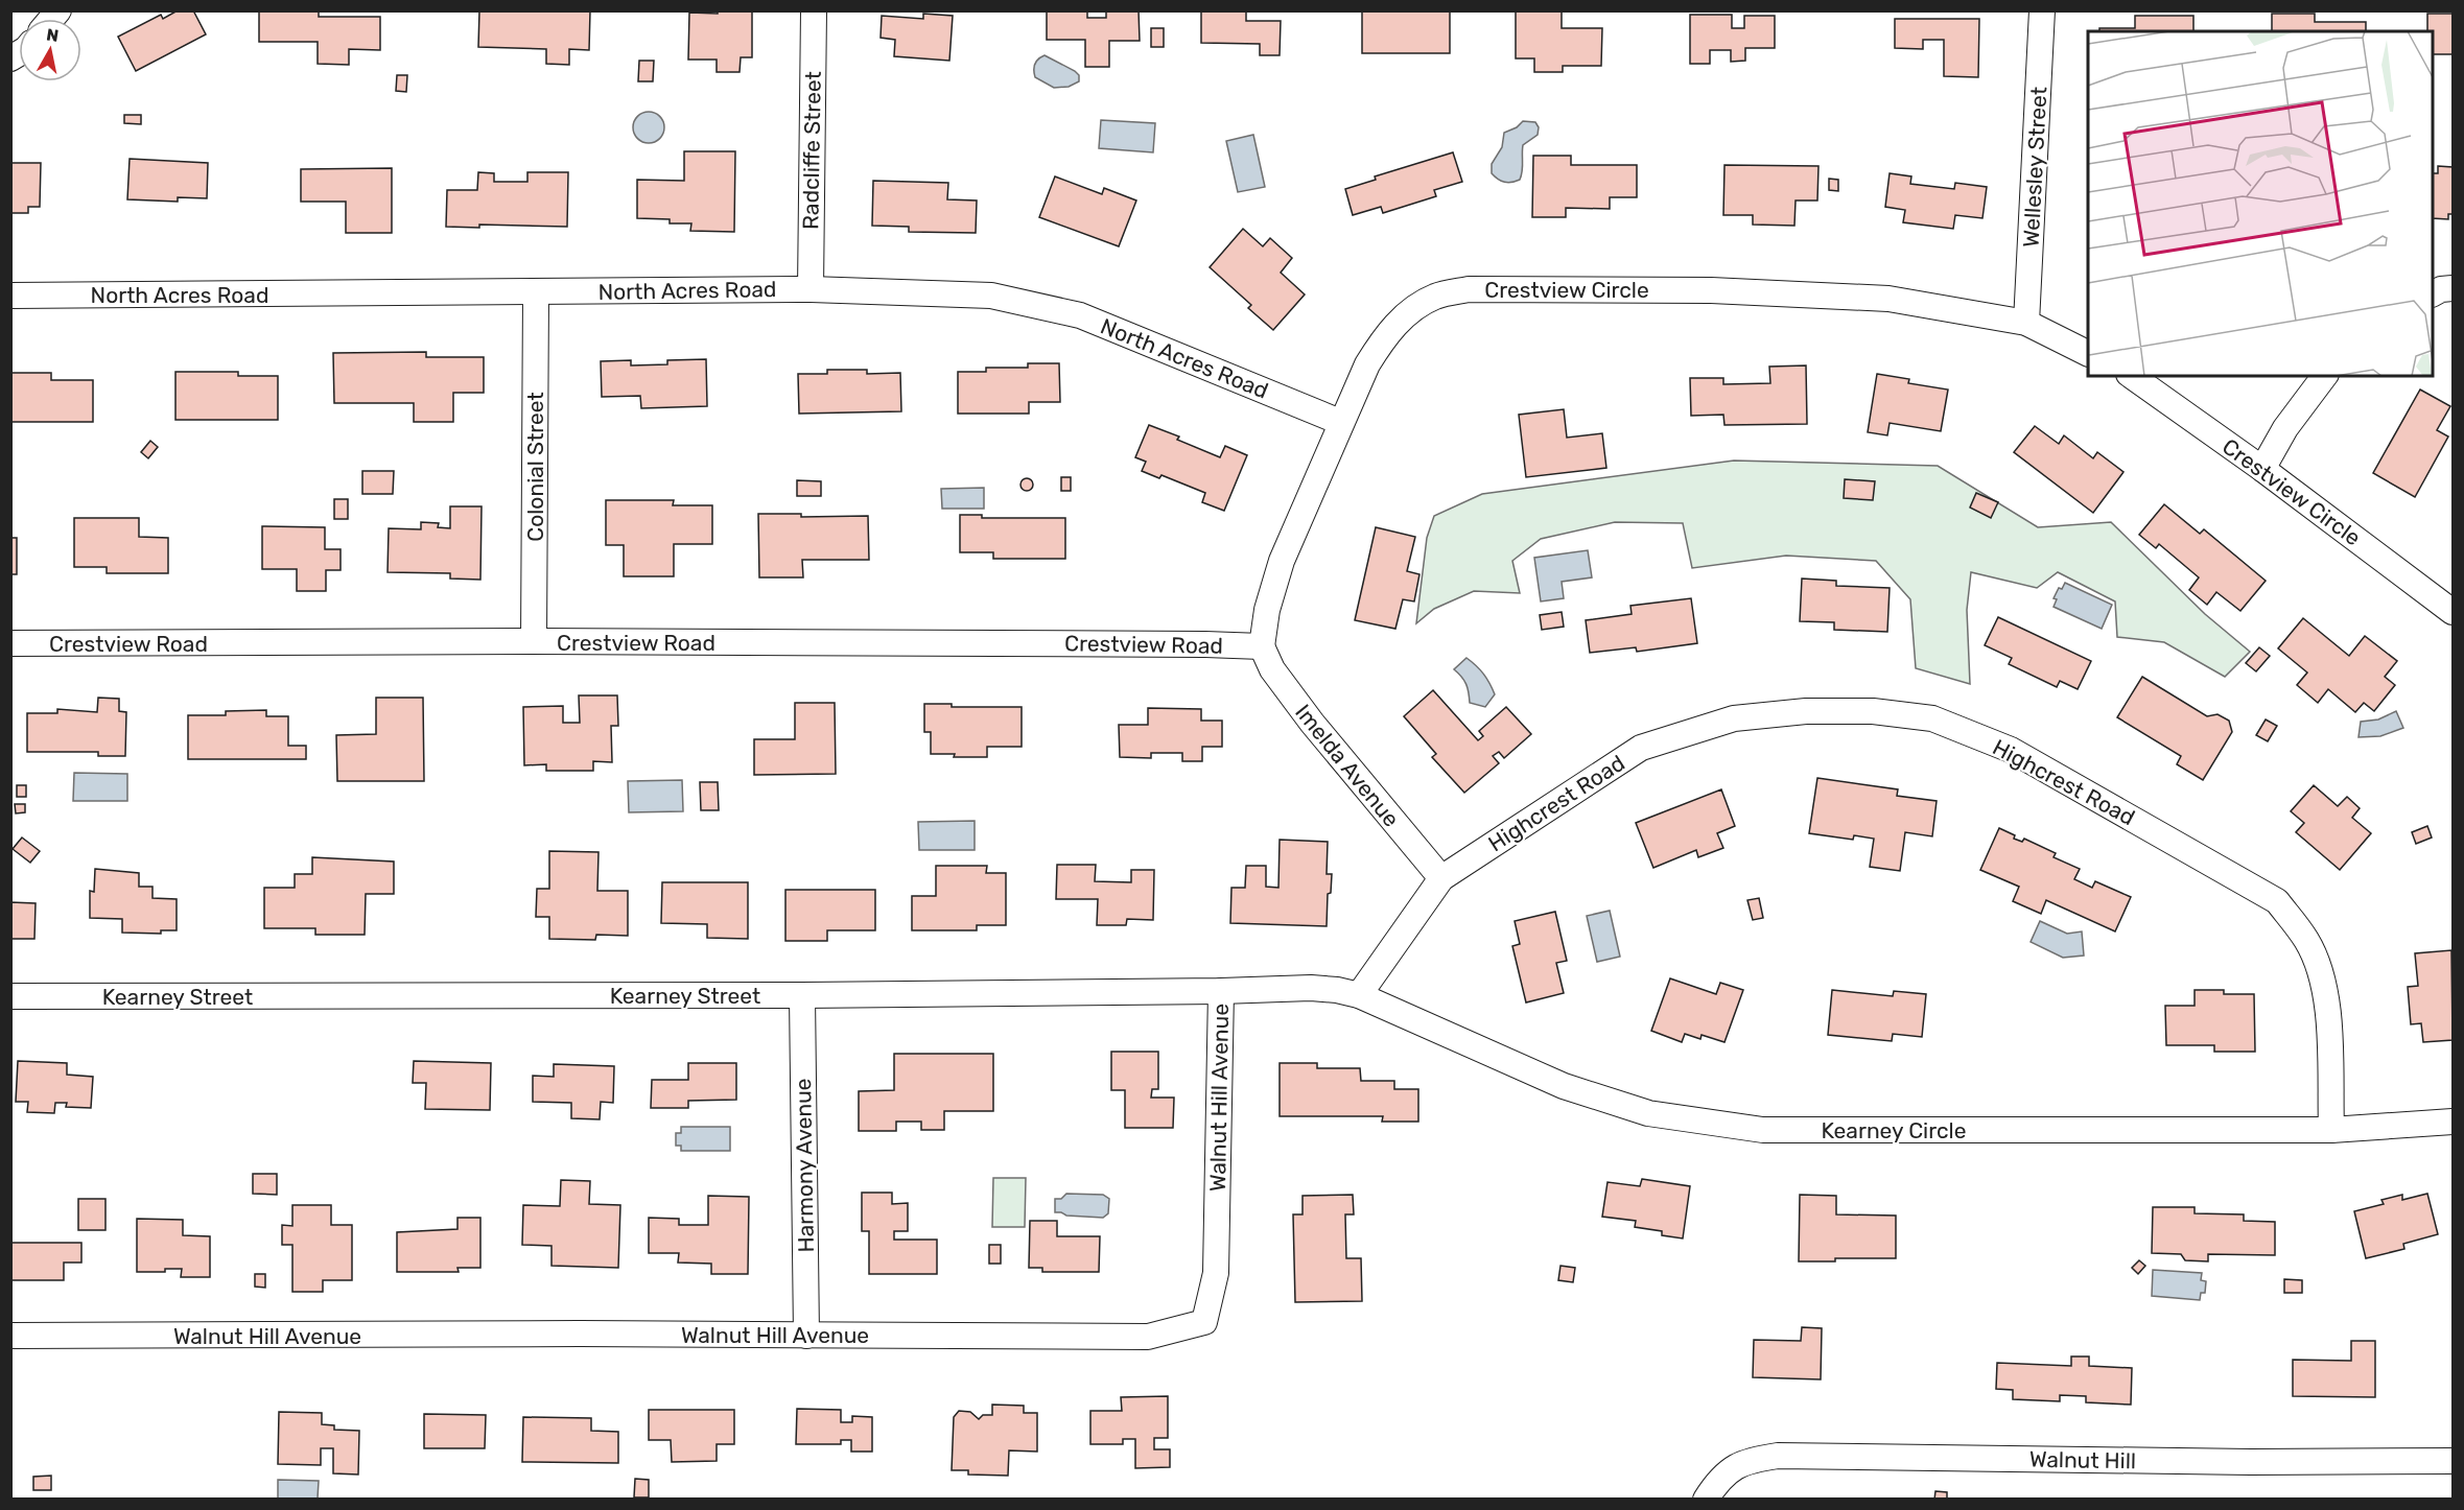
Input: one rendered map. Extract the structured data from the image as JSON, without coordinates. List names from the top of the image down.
{
  "streets": {
    "street": [
      "Radcliffe Street",
      "Wellesley Street",
      "Crestview Circle",
      "North Acres Road",
      "Colonial Street",
      "Crestview Road",
      "Imelda Avenue",
      "Highcrest Road",
      "Kearney Street",
      "Walnut Hill Avenue",
      "Kearney Circle",
      "Harmony Avenue",
      "Walnut Hill"
    ]
  },
  "crossings": [
    ["Radcliffe Street", "North Acres Road"],
    ["Wellesley Street", "Crestview Circle"],
    ["Crestview Circle", "North Acres Road"],
    ["Crestview Circle", "Crestview Road"],
    ["Crestview Circle", "Imelda Avenue"],
    ["North Acres Road", "Colonial Street"],
    ["Colonial Street", "Crestview Road"],
    ["Crestview Road", "Imelda Avenue"],
    ["Imelda Avenue", "Highcrest Road"],
    ["Highcrest Road", "Kearney Street"],
    ["Highcrest Road", "Kearney Circle"],
    ["Kearney Street", "Walnut Hill Avenue"],
    ["Kearney Street", "Kearney Circle"],
    ["Kearney Street", "Harmony Avenue"],
    ["Walnut Hill Avenue", "Harmony Avenue"]
  ],
  "north": "top"
}
